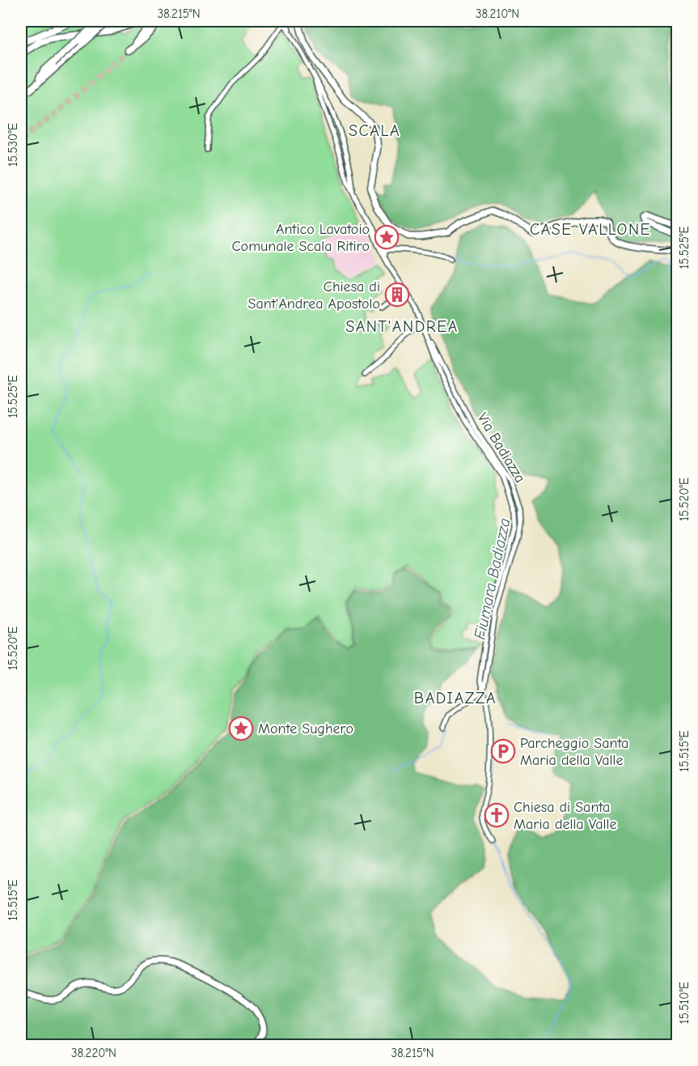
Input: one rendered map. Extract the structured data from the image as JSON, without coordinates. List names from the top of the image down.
{
  "streets": {
    "street": ["Via Badiazza"]
  },
  "districts": [
    "SCALA",
    "CASE VALLONE",
    "SANT'ANDREA",
    "BADIAZZA"
  ],
  "water": ["Fiumara Badiazza"],
  "places": {
    "place": ["Antico Lavatoio Comunale Scala Ritiro", "Monte Sughero"],
    "building": ["Chiesa di Sant'Andrea Apostolo"],
    "parking": ["Parcheggio Santa Maria della Valle"],
    "church": ["Chiesa di Santa Maria della Valle"]
  },
  "coordinates": [
    "38.215°N",
    "38.210°N",
    "15.530°E",
    "15.525°E",
    "15.520°E",
    "15.515°E",
    "15.510°E",
    "38.220°N"
  ]
}
